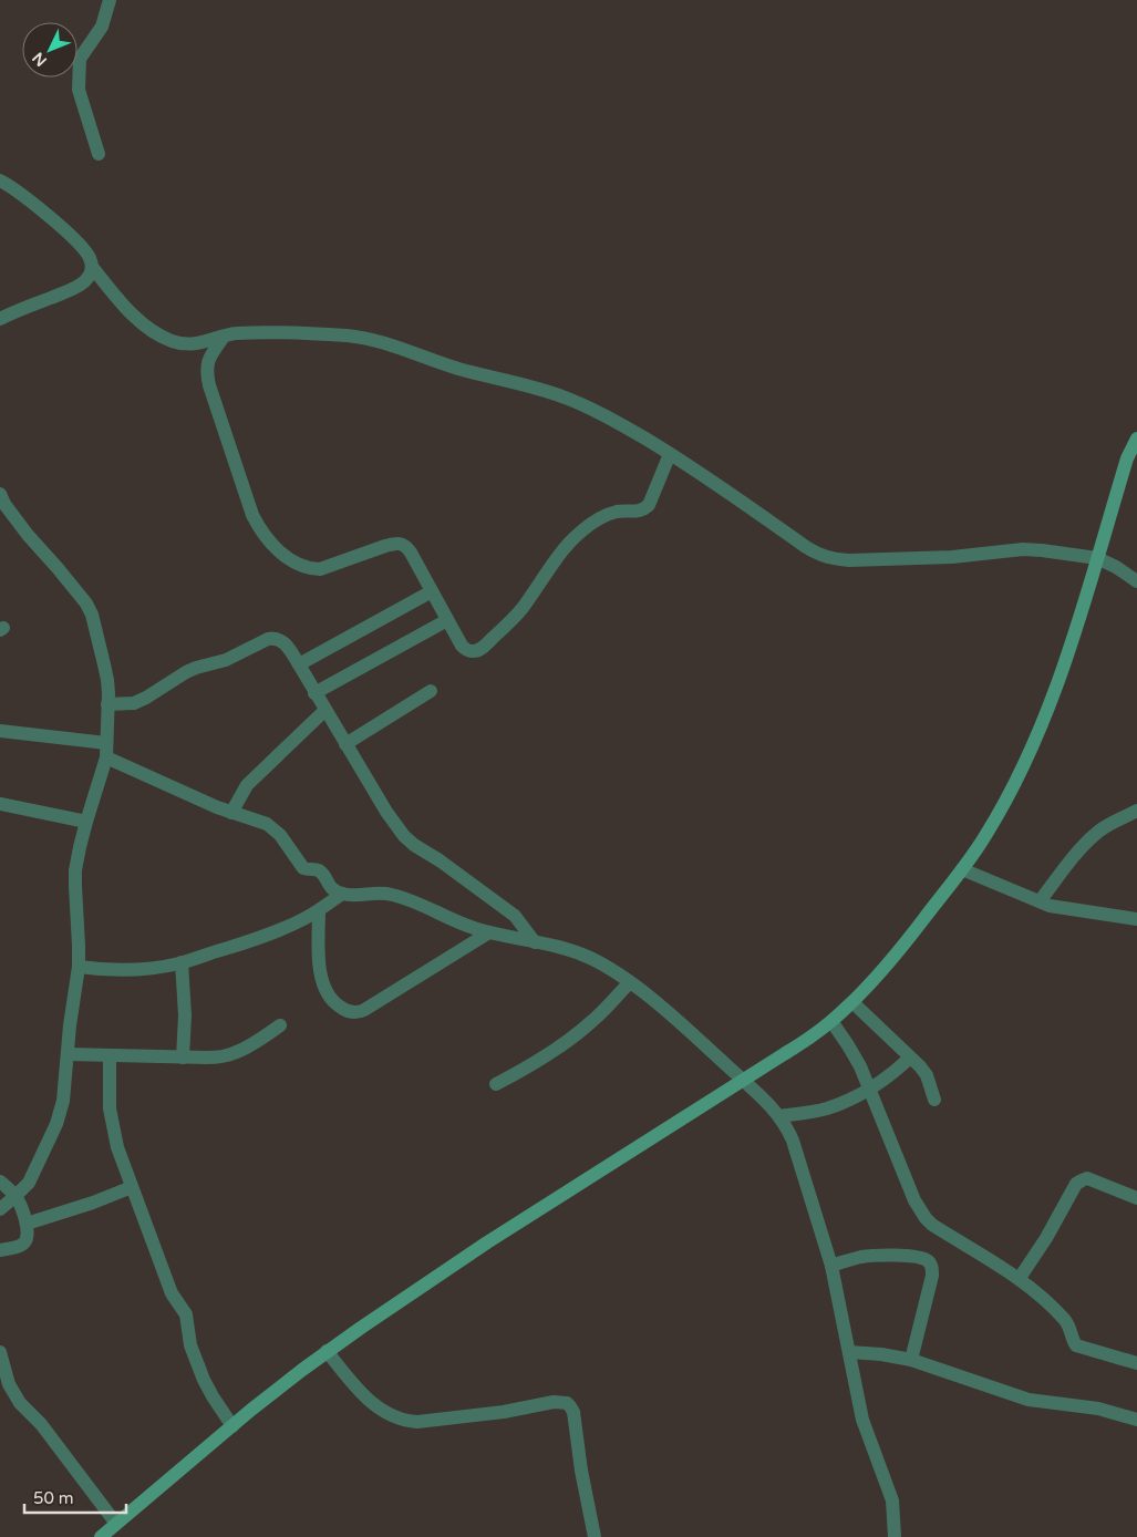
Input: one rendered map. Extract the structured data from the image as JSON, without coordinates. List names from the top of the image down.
{
  "scale_bar": "50 m",
  "north": "bottom left"
}
